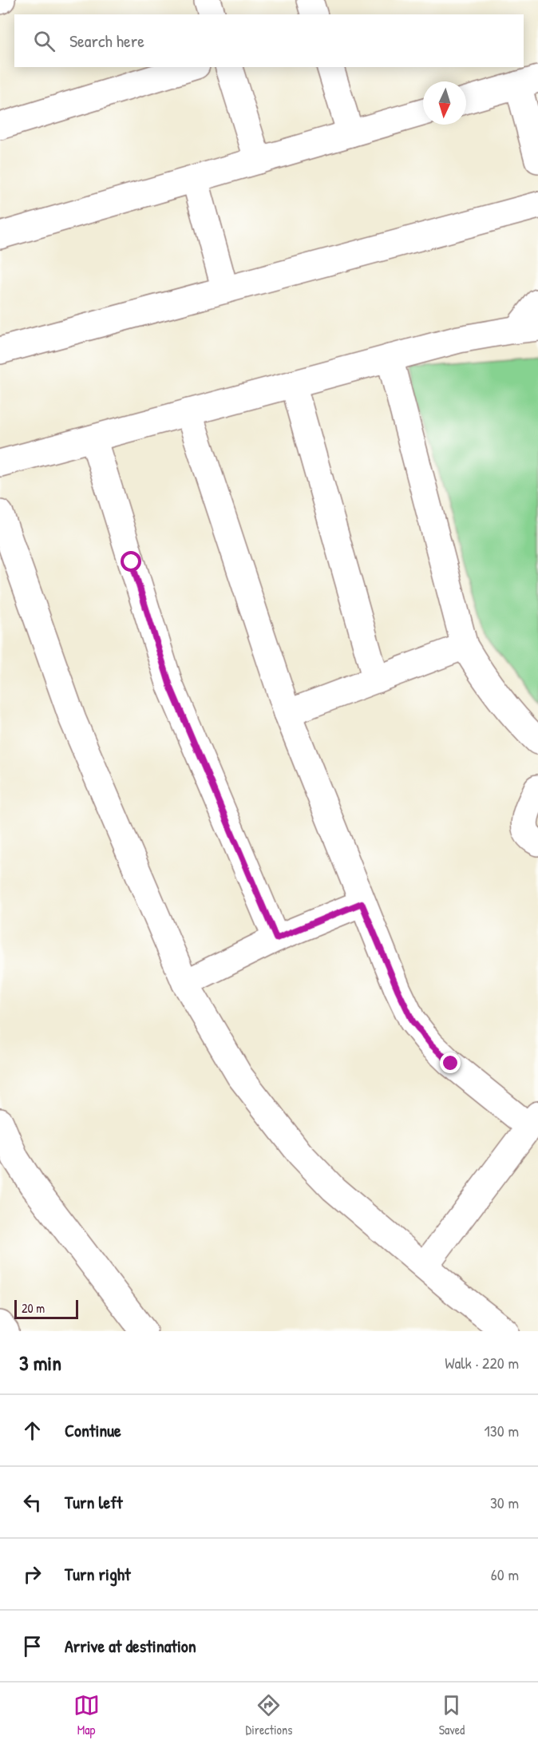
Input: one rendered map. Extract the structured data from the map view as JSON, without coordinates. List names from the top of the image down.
{
  "scale_bar": "20 m",
  "north": "bottom",
  "page": {
    "search": "Search here",
    "scale": "20 m",
    "heading": ["3 min", "Walk · 220 m"],
    "list": [
      ["Continue", "130 m"],
      ["Turn left", "30 m"],
      ["Turn right", "60 m"],
      "Arrive at destination"
    ],
    "nav": ["Map", "Directions", "Saved"]
  }
}
